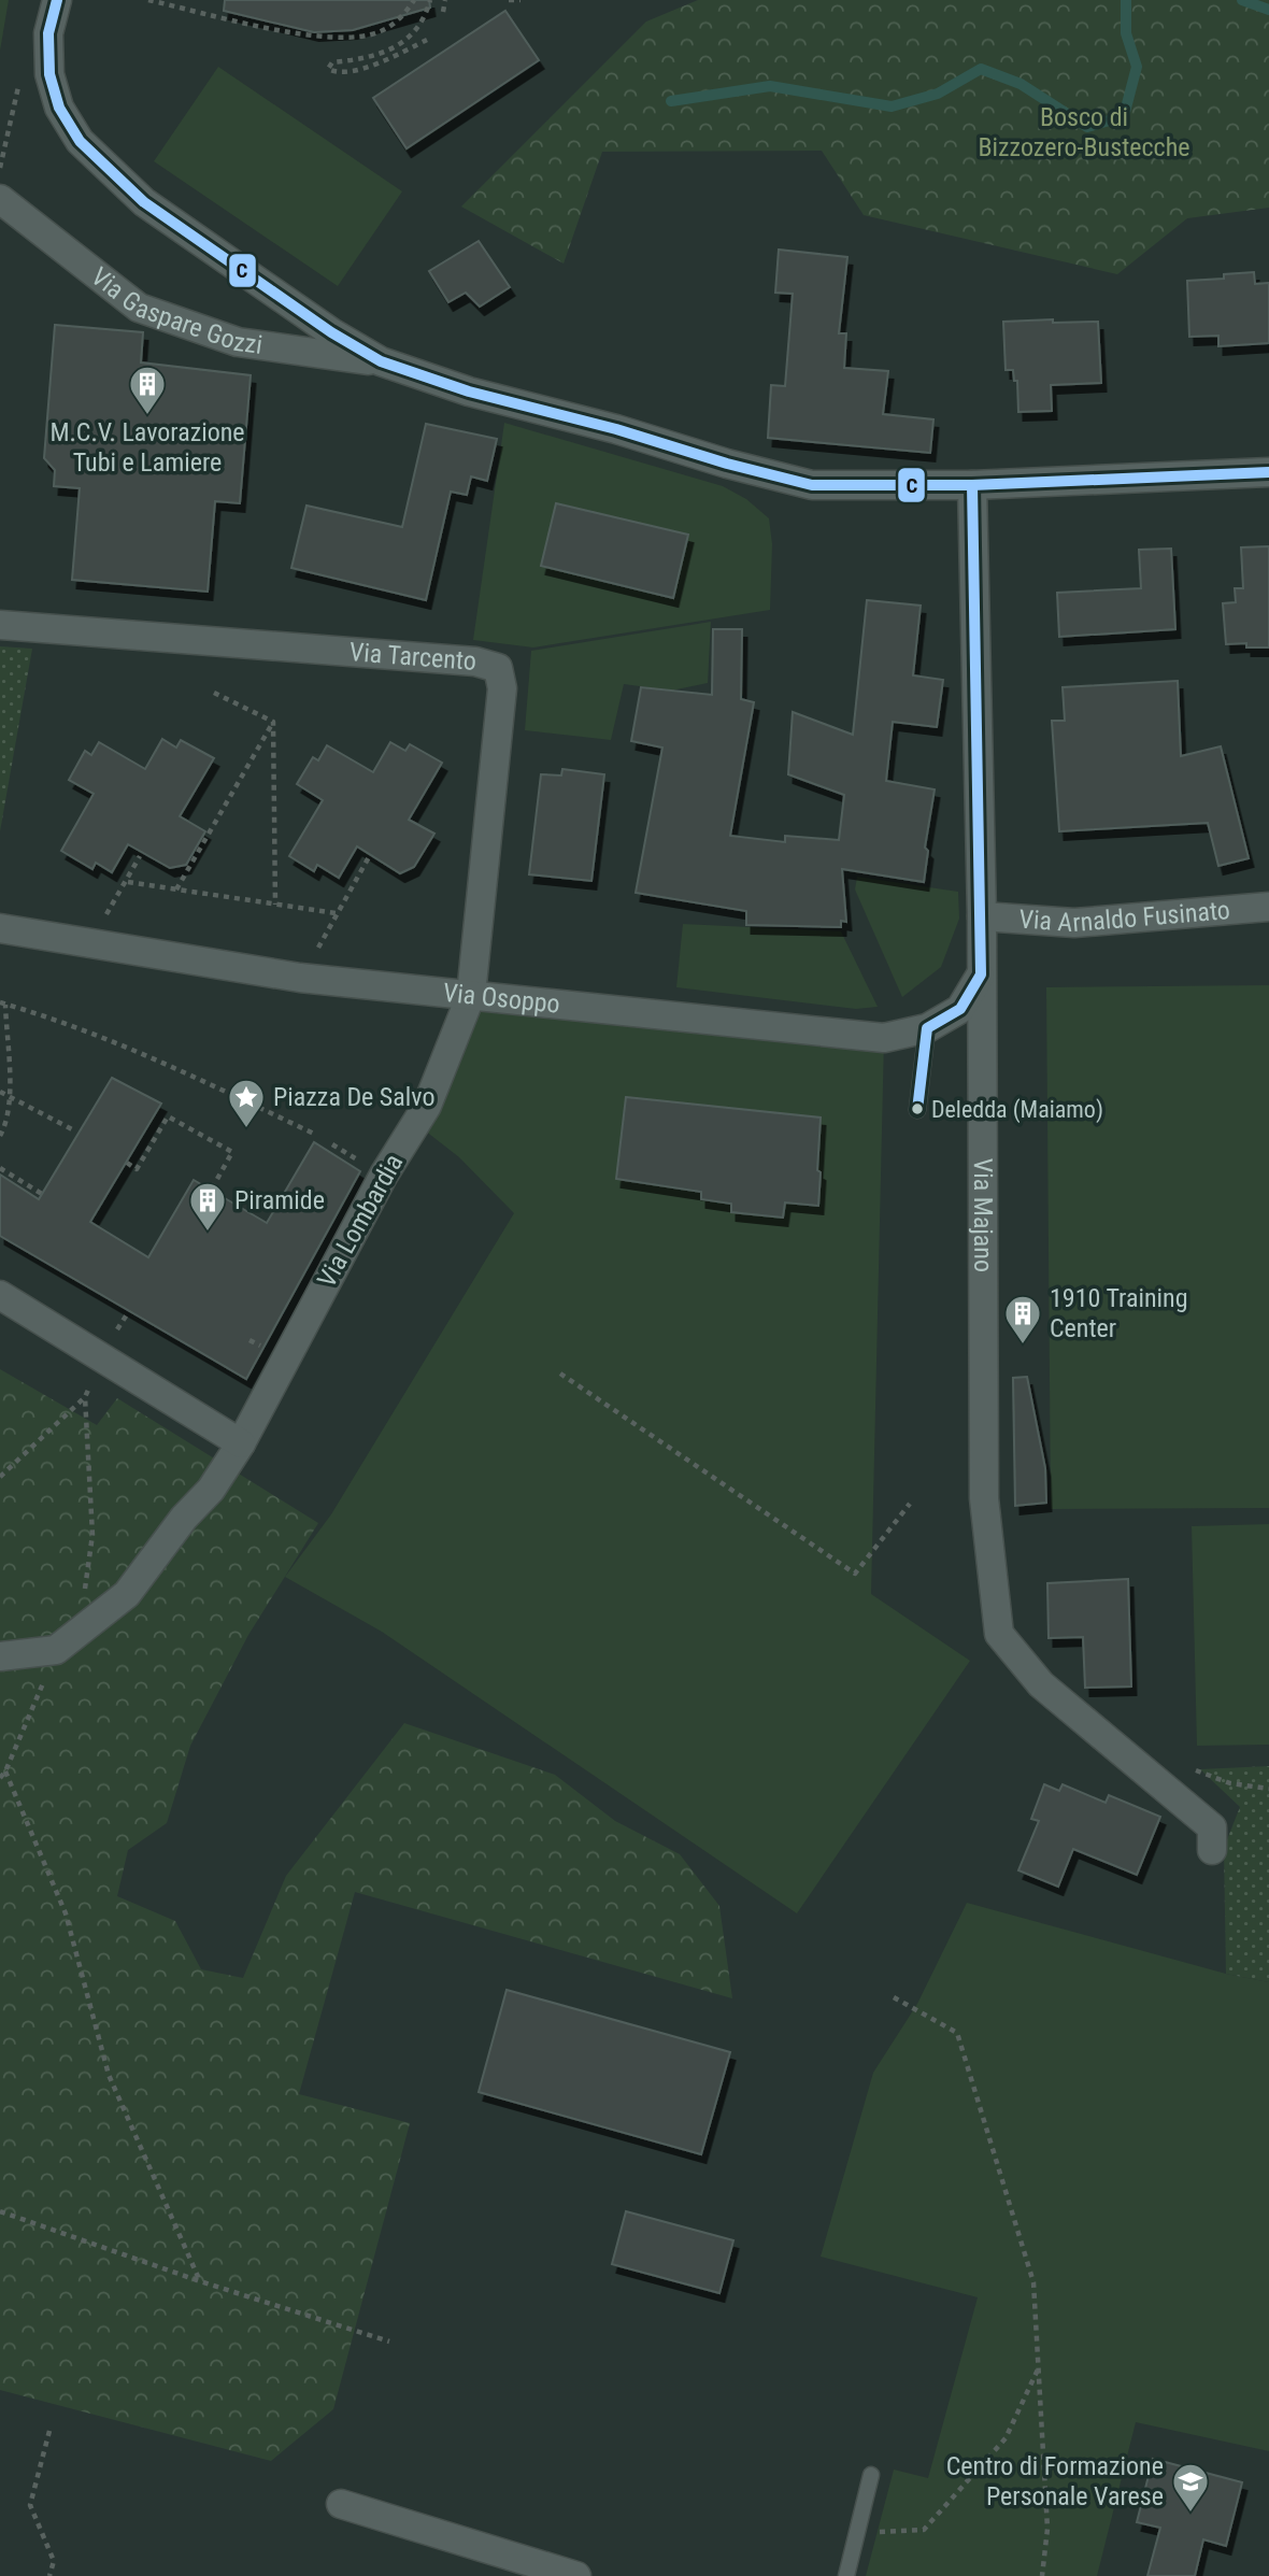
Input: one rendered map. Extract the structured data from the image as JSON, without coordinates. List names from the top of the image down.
{
  "streets": {
    "street": [
      "Via Gaspare Gozzi",
      "Via Tarcento",
      "Via Arnaldo Fusinato",
      "Via Osoppo",
      "Via Majano",
      "Via Lombardia"
    ]
  },
  "crossings": [
    ["Via Tarcento", "Via Osoppo"],
    ["Via Tarcento", "Via Lombardia"],
    ["Via Arnaldo Fusinato", "Via Majano"],
    ["Via Osoppo", "Via Majano"],
    ["Via Osoppo", "Via Lombardia"]
  ],
  "parks": ["Bosco di Bizzozero-Bustecche"],
  "places": {
    "building": ["M.C.V. Lavorazione Tubi e Lamiere", "Piramide", "1910 Training Center"],
    "other": ["Deledda (Maiamo)"],
    "place": ["Piazza De Salvo"],
    "school or university": ["Centro di Formazione Personale Varese"]
  },
  "lines": ["transit line C"]
}
